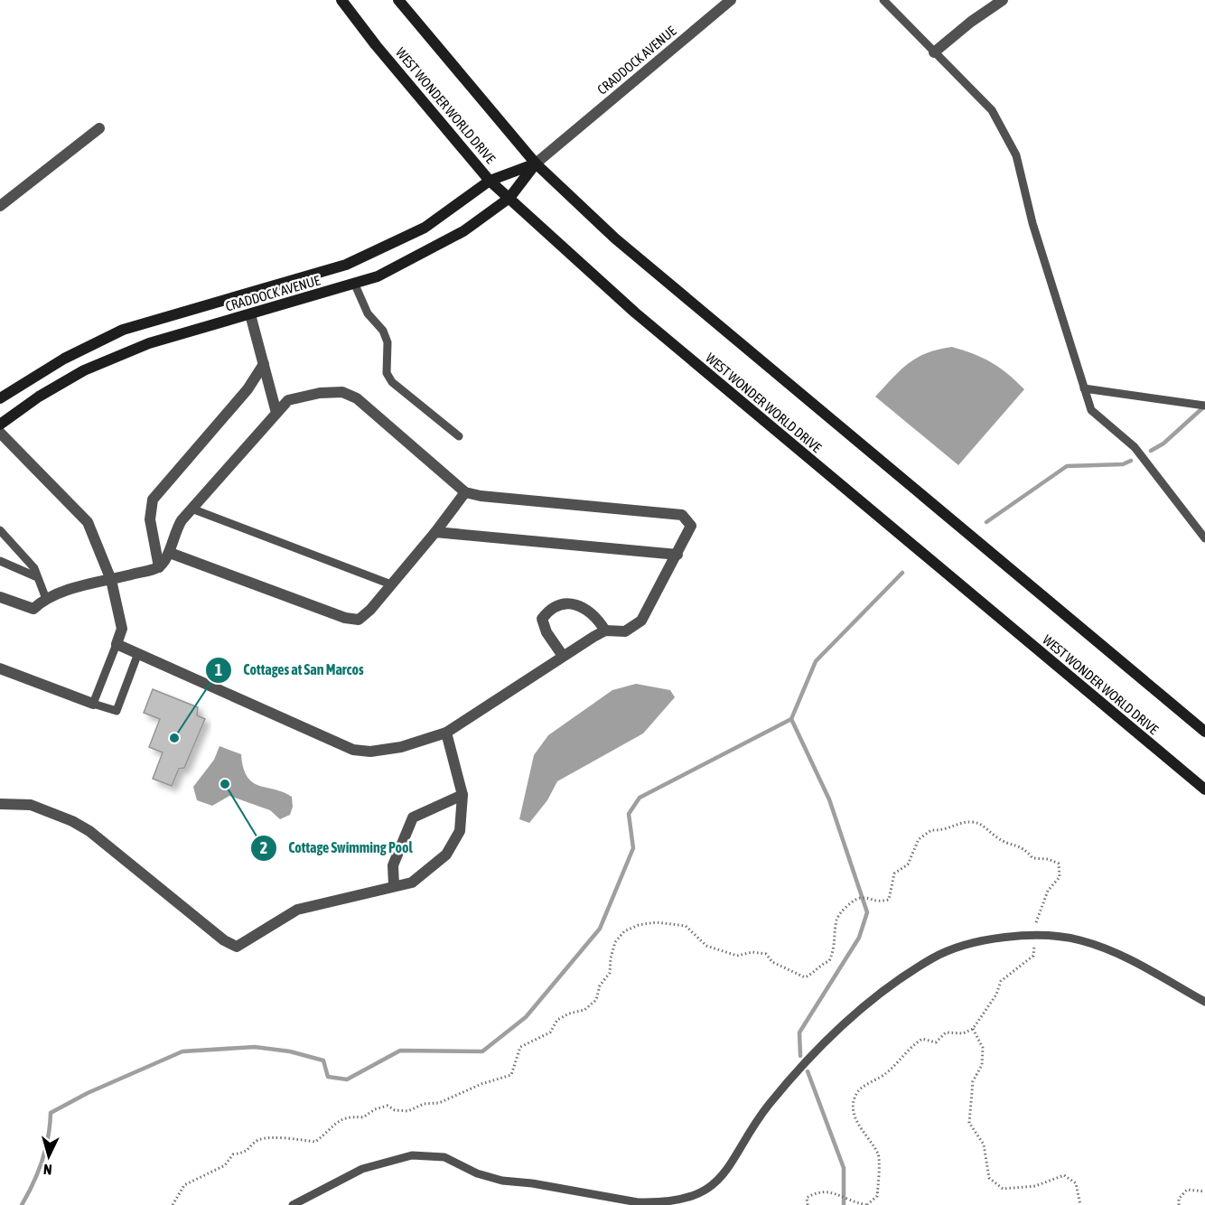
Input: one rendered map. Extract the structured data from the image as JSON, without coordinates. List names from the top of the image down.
{
  "streets": {
    "main road": ["CRADDOCK AVENUE", "WEST WONDER WORLD DRIVE"]
  },
  "crossings": [
    ["CRADDOCK AVENUE", "WEST WONDER WORLD DRIVE"]
  ],
  "places": ["Cottages at San Marcos", "Cottage Swimming Pool"],
  "north": "bottom"
}
